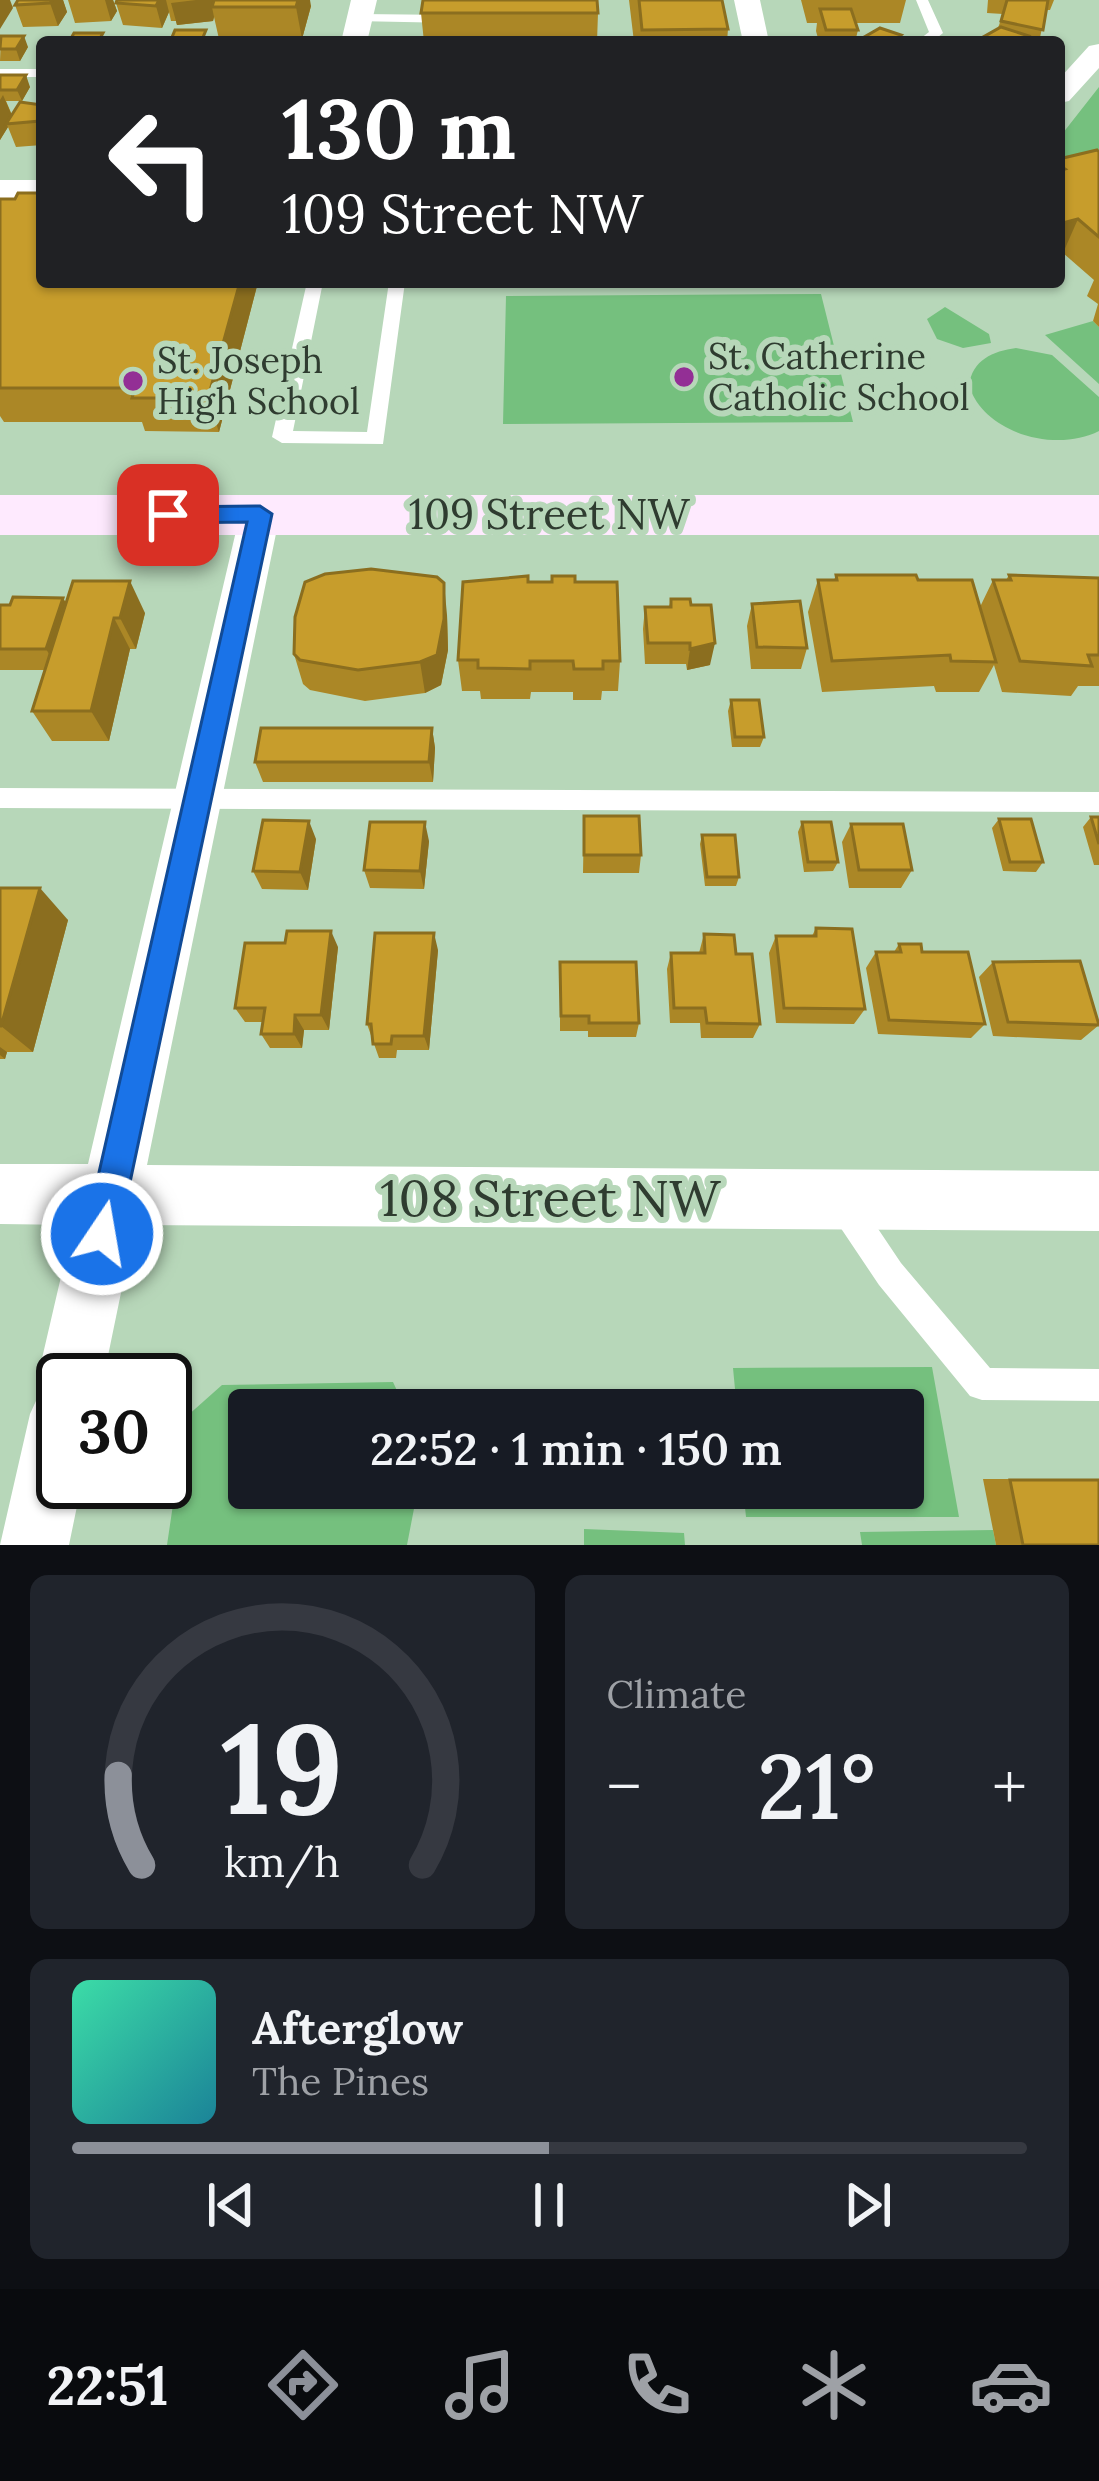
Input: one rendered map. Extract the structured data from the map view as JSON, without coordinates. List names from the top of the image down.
{
  "streets": {
    "main road": ["109 Street NW"],
    "street": ["108 Street NW"]
  },
  "places": ["St. Catherine Catholic School", "St. Joseph High School"],
  "page": {
    "turn": ["130 m", "109 Street NW"],
    "limit": "30",
    "trip": "22:52 · 1 min · 150 m",
    "tile": "Climate",
    "heat": ["−", "21°", "+"],
    "song": ["Afterglow", "The Pines"],
    "tabs": "22:51",
    "gauge": ["19", "km/h"]
  }
}
